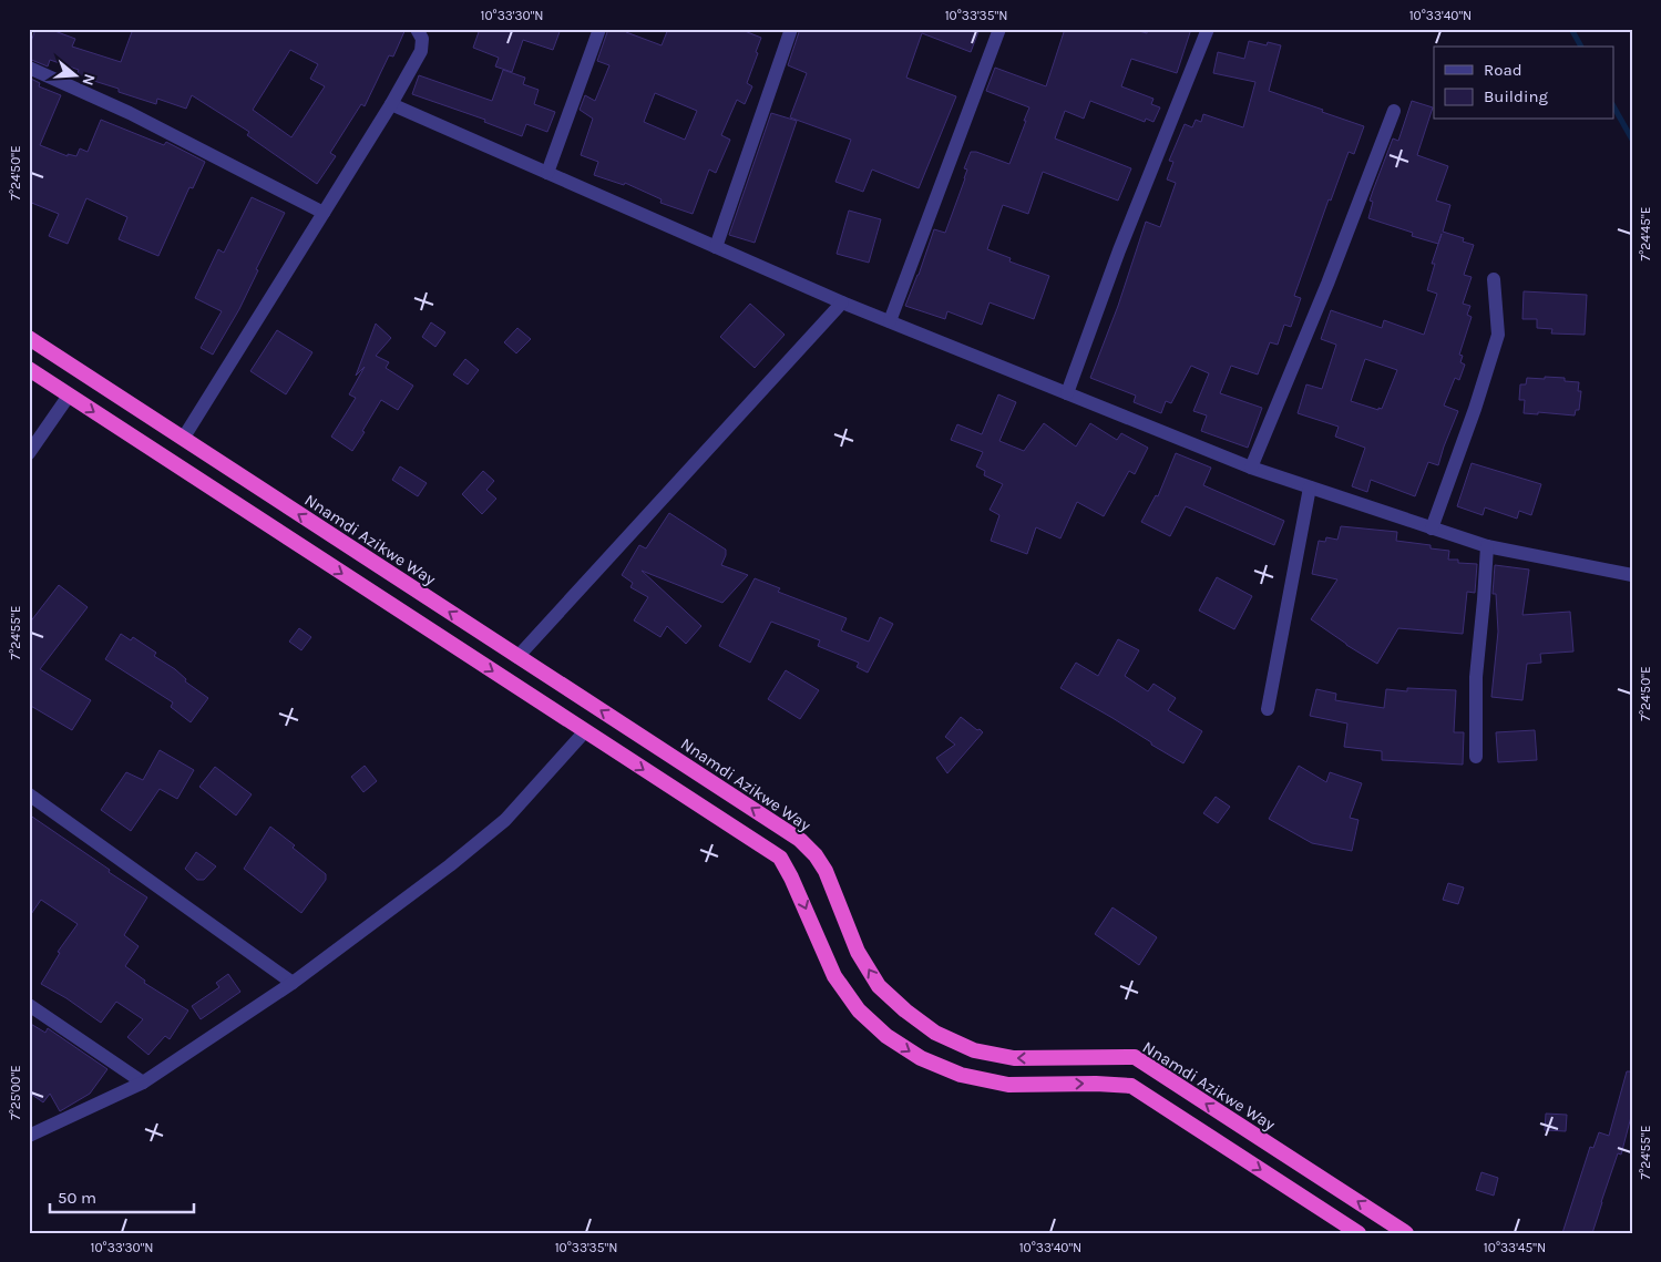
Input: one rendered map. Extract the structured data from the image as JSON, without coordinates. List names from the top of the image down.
{
  "streets": {
    "highway": ["Nnamdi Azikwe Way"]
  },
  "legend": ["Road", "Building"],
  "scale_bar": "50 m",
  "north": "right",
  "coordinates": [
    "10°33'30\"N",
    "10°33'35\"N",
    "10°33'40\"N",
    "7°24'50\"E",
    "7°24'45\"E",
    "7°24'55\"E",
    "7°25'00\"E",
    "10°33'45\"N"
  ]
}
